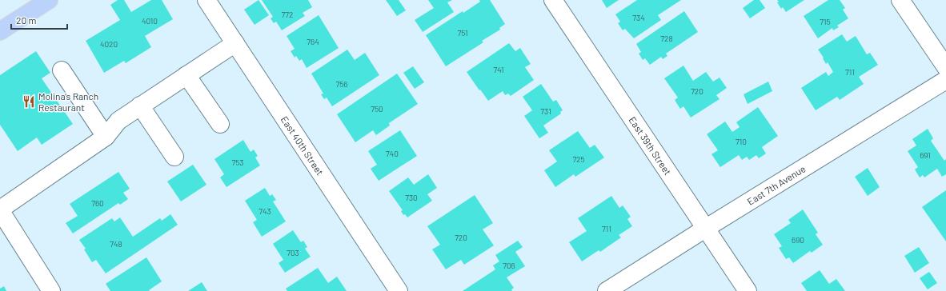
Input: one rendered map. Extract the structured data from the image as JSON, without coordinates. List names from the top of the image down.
{
  "streets": {
    "street": ["East 40th Street", "East 39th Street", "East 7th Avenue"]
  },
  "crossings": [
    ["East 39th Street", "East 7th Avenue"]
  ],
  "places": {
    "restaurant": ["Molina's Ranch Restaurant"]
  },
  "house_numbers": [
    "772",
    "734",
    "4010",
    "715",
    "751",
    "728",
    "764",
    "4020",
    "741",
    "711",
    "756",
    "720",
    "750",
    "731",
    "710",
    "740",
    "691",
    "725",
    "753",
    "730",
    "760",
    "743",
    "711",
    "720",
    "690",
    "748",
    "703",
    "706"
  ],
  "scale_bar": "20 m"
}
